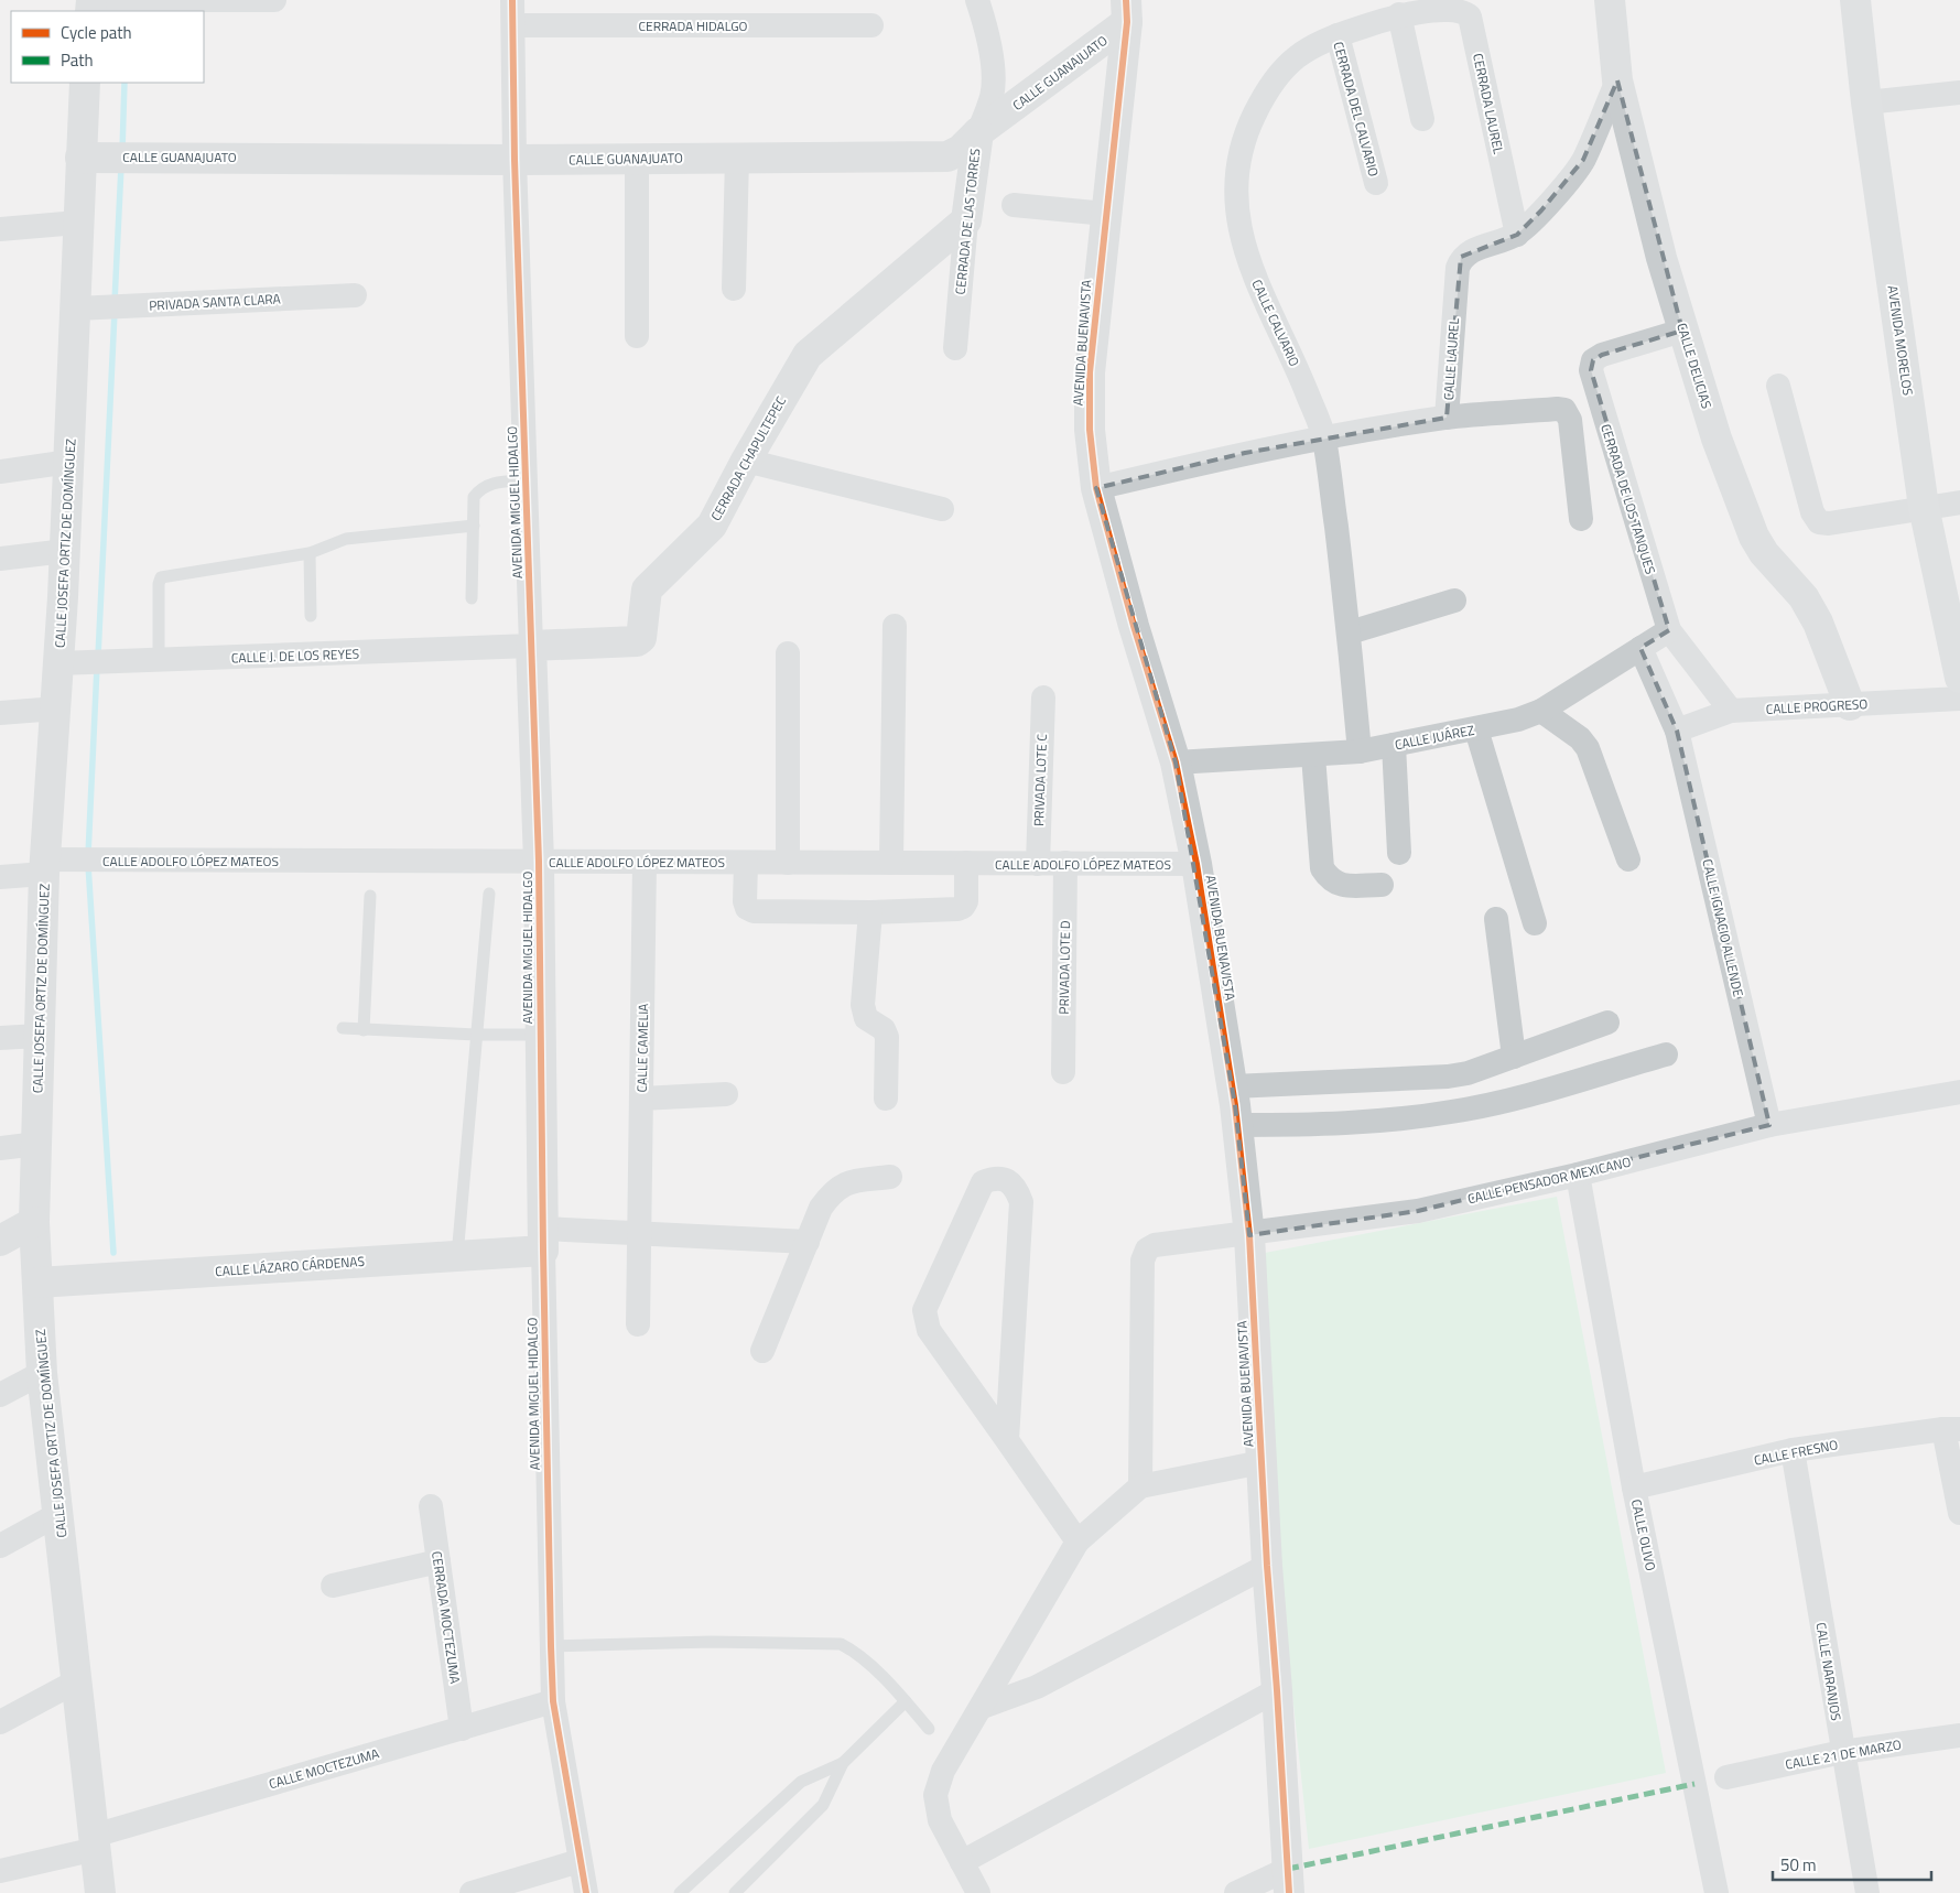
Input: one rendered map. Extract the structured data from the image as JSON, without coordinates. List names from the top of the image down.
{
  "streets": {
    "main road": ["AVENIDA MORELOS"],
    "street": [
      "CERRADA HIDALGO",
      "CALLE GUANAJUATO",
      "CERRADA LAUREL",
      "CERRADA DEL CALVARIO",
      "CERRADA DE LAS TORRES",
      "PRIVADA SANTA CLARA",
      "CALLE CALVARIO",
      "AVENIDA BUENAVISTA",
      "CALLE LAUREL",
      "CALLE DELICIAS",
      "CERRADA CHAPULTEPEC",
      "CERRADA DE LOS TANQUES",
      "AVENIDA MIGUEL HIDALGO",
      "CALLE JOSEFA ORTIZ DE DOMÍNGUEZ",
      "CALLE J. DE LOS REYES",
      "CALLE PROGRESO",
      "CALLE JUÁREZ",
      "PRIVADA LOTE C",
      "CALLE ADOLFO LÓPEZ MATEOS",
      "CALLE IGNACIO ALLENDE",
      "PRIVADA LOTE D",
      "CALLE CAMELIA",
      "CALLE PENSADOR MEXICANO",
      "CALLE LÁZARO CÁRDENAS",
      "CALLE FRESNO",
      "CALLE OLIVO",
      "CERRADA MOCTEZUMA",
      "CALLE NARANJOS",
      "CALLE 21 DE MARZO",
      "CALLE MOCTEZUMA"
    ]
  },
  "crossings": [
    ["CERRADA HIDALGO", "AVENIDA MIGUEL HIDALGO"],
    ["CALLE GUANAJUATO", "CERRADA DE LAS TORRES"],
    ["CALLE GUANAJUATO", "AVENIDA BUENAVISTA"],
    ["CALLE GUANAJUATO", "AVENIDA MIGUEL HIDALGO"],
    ["CALLE GUANAJUATO", "CALLE JOSEFA ORTIZ DE DOMÍNGUEZ"],
    ["CERRADA LAUREL", "CALLE CALVARIO"],
    ["CERRADA LAUREL", "CALLE LAUREL"],
    ["CERRADA DEL CALVARIO", "CALLE CALVARIO"],
    ["CERRADA DE LAS TORRES", "CERRADA CHAPULTEPEC"],
    ["PRIVADA SANTA CLARA", "CALLE JOSEFA ORTIZ DE DOMÍNGUEZ"],
    ["CALLE CALVARIO", "CALLE LAUREL"],
    ["CALLE CALVARIO", "CALLE JUÁREZ"],
    ["AVENIDA BUENAVISTA", "CALLE LAUREL"],
    ["AVENIDA BUENAVISTA", "CALLE JUÁREZ"],
    ["AVENIDA BUENAVISTA", "CALLE ADOLFO LÓPEZ MATEOS"],
    ["AVENIDA BUENAVISTA", "CALLE PENSADOR MEXICANO"],
    ["CALLE LAUREL", "CALLE DELICIAS"],
    ["CALLE DELICIAS", "CERRADA DE LOS TANQUES"],
    ["CALLE DELICIAS", "CALLE PROGRESO"],
    ["CERRADA CHAPULTEPEC", "AVENIDA MIGUEL HIDALGO"],
    ["CERRADA CHAPULTEPEC", "CALLE J. DE LOS REYES"],
    ["CERRADA DE LOS TANQUES", "CALLE PROGRESO"],
    ["CERRADA DE LOS TANQUES", "CALLE JUÁREZ"],
    ["AVENIDA MIGUEL HIDALGO", "CALLE J. DE LOS REYES"],
    ["AVENIDA MIGUEL HIDALGO", "CALLE ADOLFO LÓPEZ MATEOS"],
    ["AVENIDA MIGUEL HIDALGO", "CALLE LÁZARO CÁRDENAS"],
    ["AVENIDA MIGUEL HIDALGO", "CALLE MOCTEZUMA"],
    ["CALLE JOSEFA ORTIZ DE DOMÍNGUEZ", "CALLE J. DE LOS REYES"],
    ["CALLE JOSEFA ORTIZ DE DOMÍNGUEZ", "CALLE ADOLFO LÓPEZ MATEOS"],
    ["CALLE JOSEFA ORTIZ DE DOMÍNGUEZ", "CALLE LÁZARO CÁRDENAS"],
    ["CALLE JOSEFA ORTIZ DE DOMÍNGUEZ", "CALLE MOCTEZUMA"],
    ["CALLE PROGRESO", "CALLE IGNACIO ALLENDE"],
    ["CALLE JUÁREZ", "CALLE IGNACIO ALLENDE"],
    ["PRIVADA LOTE C", "CALLE ADOLFO LÓPEZ MATEOS"],
    ["CALLE ADOLFO LÓPEZ MATEOS", "PRIVADA LOTE D"],
    ["CALLE ADOLFO LÓPEZ MATEOS", "CALLE CAMELIA"],
    ["CALLE IGNACIO ALLENDE", "CALLE PENSADOR MEXICANO"],
    ["CALLE PENSADOR MEXICANO", "CALLE OLIVO"],
    ["CALLE FRESNO", "CALLE OLIVO"],
    ["CALLE FRESNO", "CALLE NARANJOS"],
    ["CERRADA MOCTEZUMA", "CALLE MOCTEZUMA"],
    ["CALLE NARANJOS", "CALLE 21 DE MARZO"]
  ],
  "legend": ["Cycle path", "Path"],
  "scale_bar": "50 m"
}
